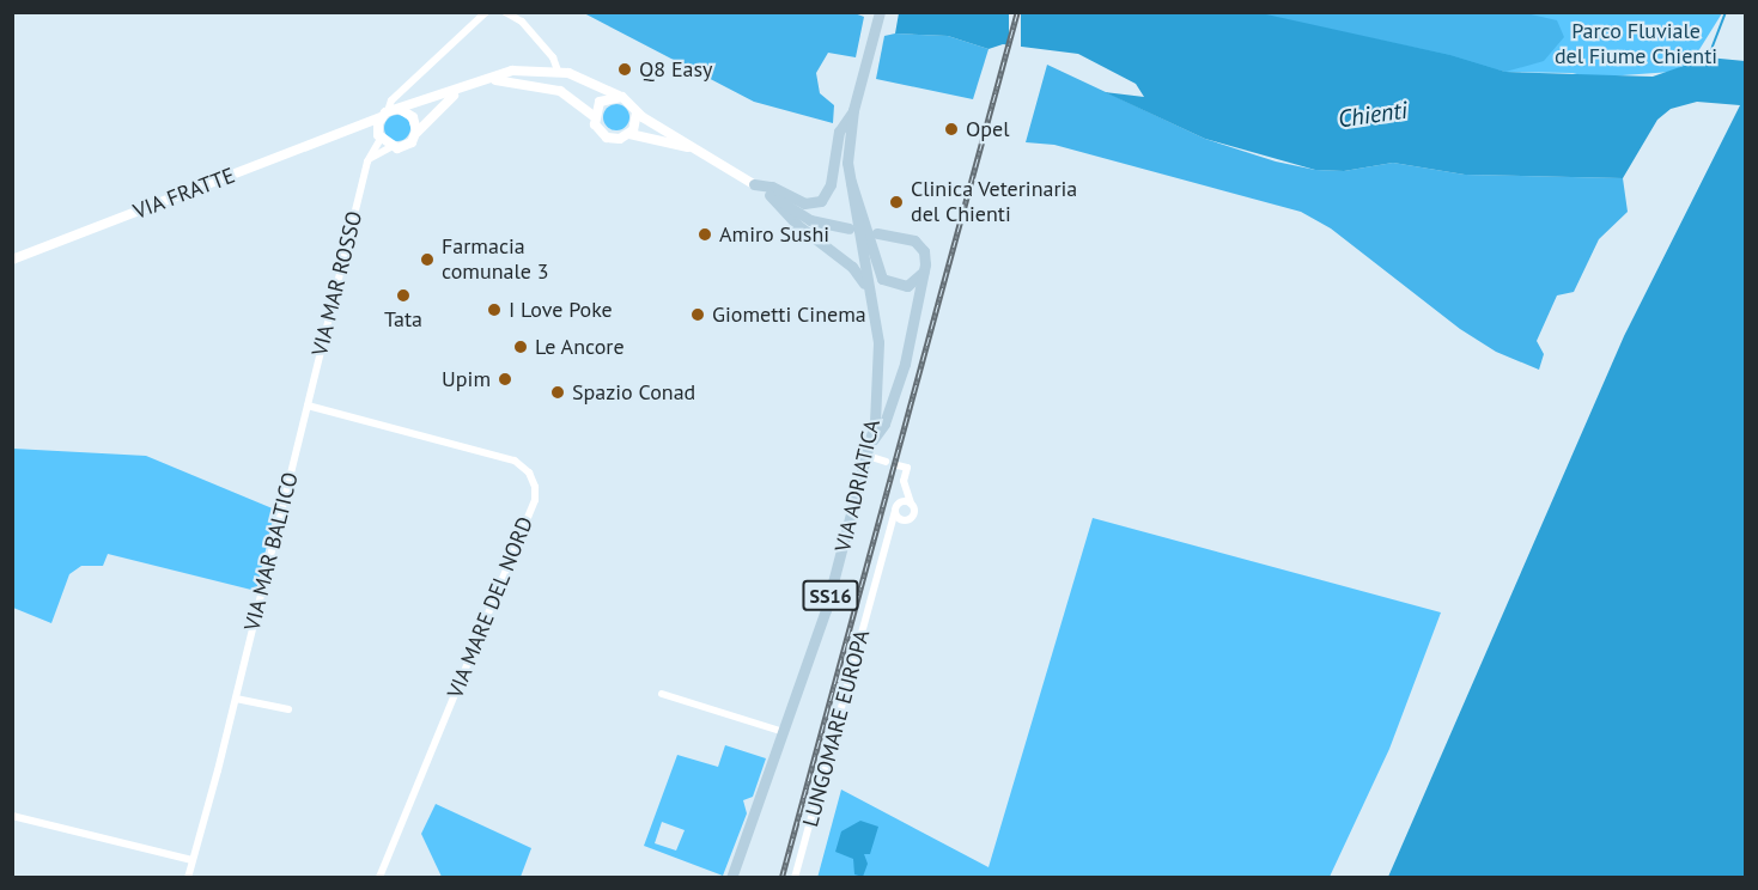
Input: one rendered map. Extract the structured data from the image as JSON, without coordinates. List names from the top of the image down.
{
  "streets": {
    "main road": ["VIA FRATTE", "VIA ADRIATICA", "SS16"],
    "street": [
      "VIA MAR ROSSO",
      "VIA MAR BALTICO",
      "VIA MARE DEL NORD",
      "LUNGOMARE EUROPA"
    ]
  },
  "crossings": [
    ["VIA FRATTE", "VIA MAR ROSSO"],
    ["VIA MAR ROSSO", "VIA MAR BALTICO"],
    ["VIA MAR ROSSO", "VIA MARE DEL NORD"],
    ["VIA ADRIATICA", "SS16"],
    ["VIA MAR BALTICO", "VIA MARE DEL NORD"]
  ],
  "water": ["Chienti"],
  "parks": ["Parco Fluviale del Fiume Chienti"],
  "places": [
    "Q8 Easy",
    "Opel",
    "Clinica Veterinaria del Chienti",
    "Amiro Sushi",
    "Farmacia comunale 3",
    "Tata",
    "I Love Poke",
    "Giometti Cinema",
    "Le Ancore",
    "Upim",
    "Spazio Conad"
  ]
}
